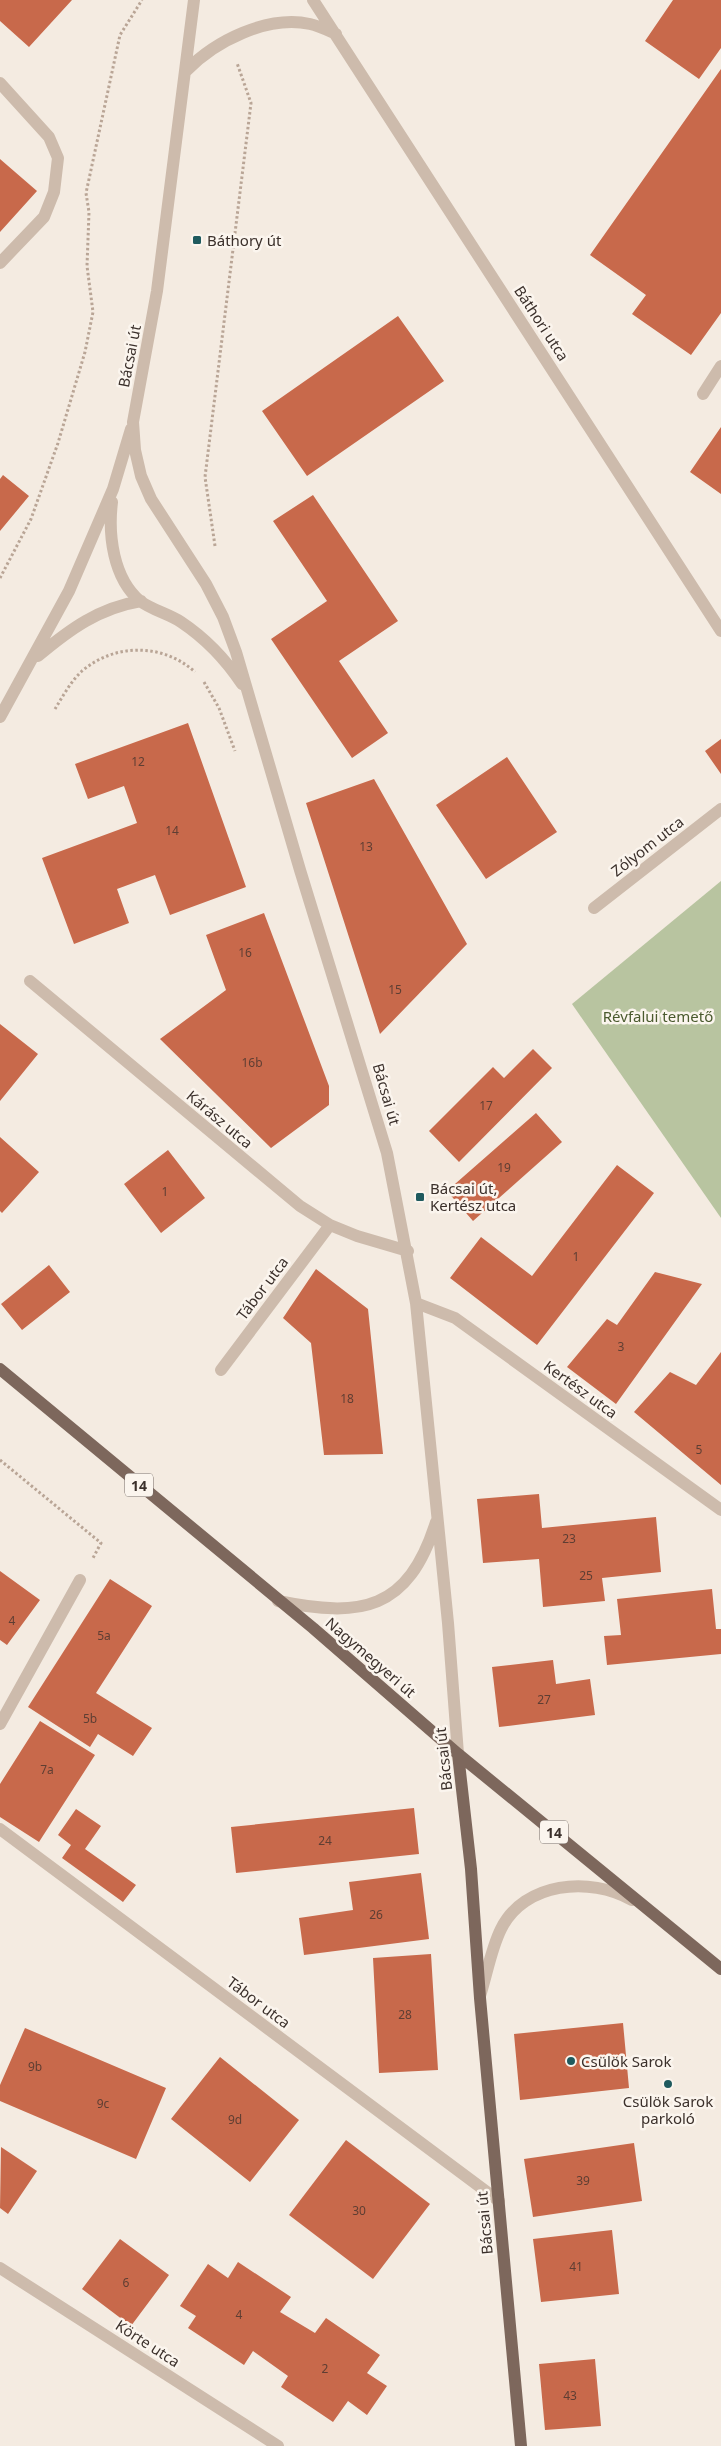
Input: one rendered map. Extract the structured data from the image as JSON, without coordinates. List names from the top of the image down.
{
  "streets": {
    "main road": ["Bácsai út", "14", "Nagymegyeri út"],
    "street": [
      "Báthori utca",
      "Zólyom utca",
      "Kárász utca",
      "Tábor utca",
      "Kertész utca",
      "Körte utca"
    ]
  },
  "crossings": [
    ["Bácsai út", "Kárász utca"],
    ["Bácsai út", "Tábor utca"],
    ["Bácsai út", "Kertész utca"],
    ["Bácsai út", "Nagymegyeri út"],
    ["Kárász utca", "Tábor utca"]
  ],
  "parks": ["Révfalui temető"],
  "places": {
    "transit": ["Báthory út", "Bácsai út, Kertész utca"],
    "other": ["Csülök Sarok", "Csülök Sarok parkoló"]
  },
  "house_numbers": [
    "12",
    "14",
    "13",
    "16",
    "15",
    "16b",
    "17",
    "19",
    "1",
    "1",
    "3",
    "18",
    "5",
    "23",
    "25",
    "4",
    "5a",
    "27",
    "5b",
    "7a",
    "24",
    "26",
    "28",
    "9b",
    "9c",
    "9d",
    "39",
    "30",
    "41",
    "6",
    "4",
    "2",
    "43"
  ]
}
